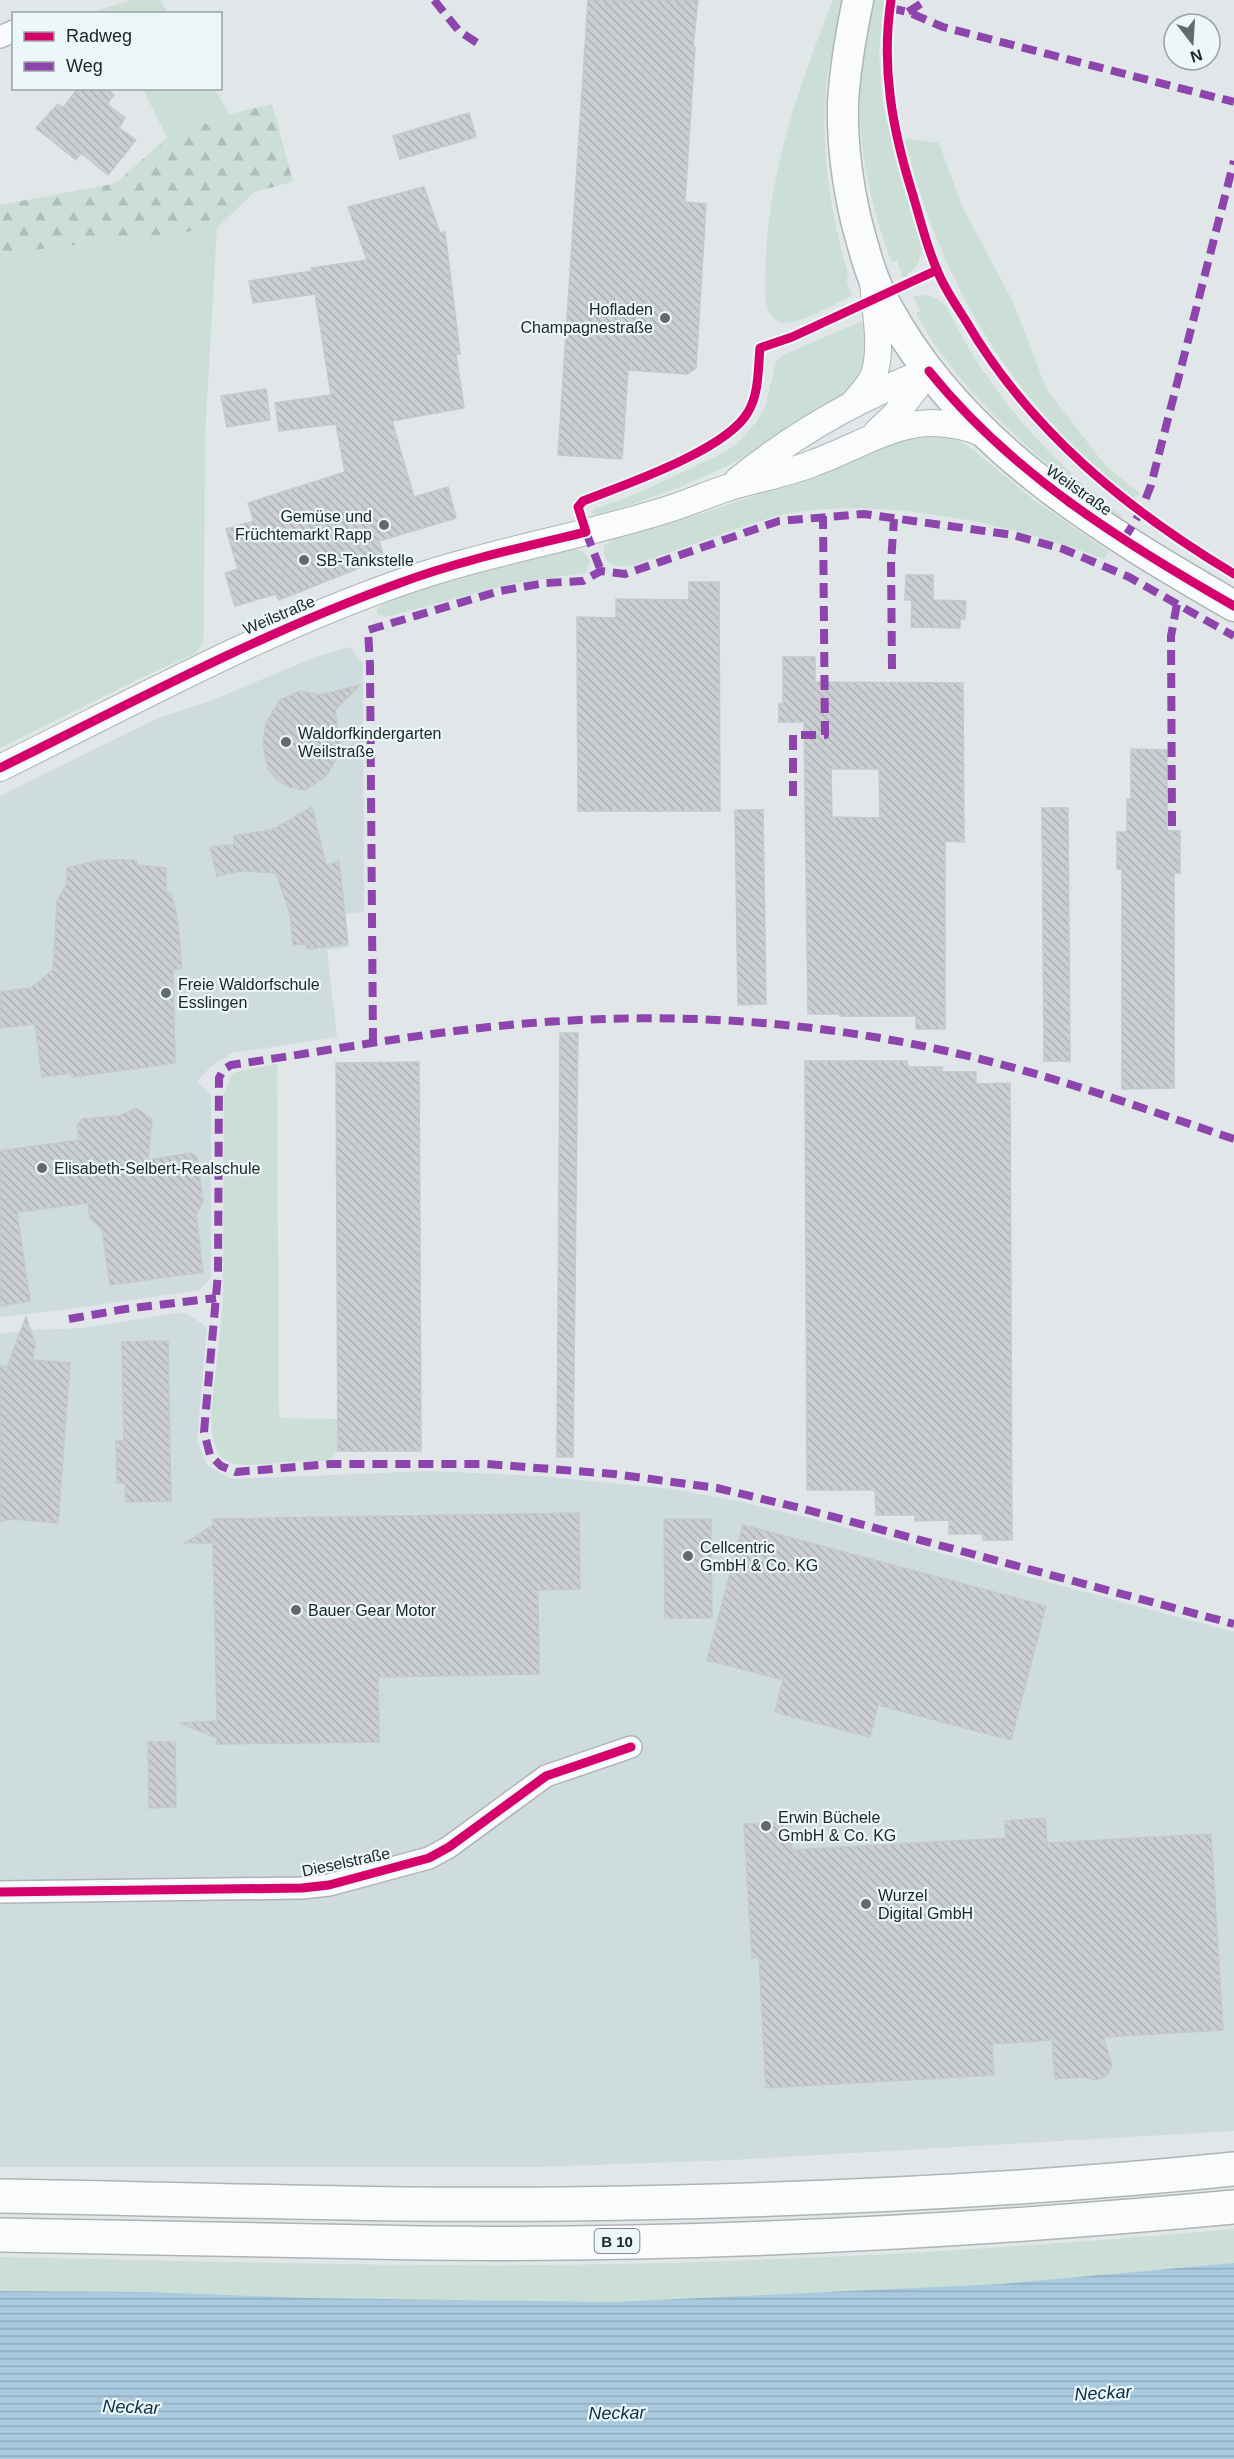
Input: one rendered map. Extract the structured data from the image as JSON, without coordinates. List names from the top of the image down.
{
  "streets": {
    "highway": ["B 10"],
    "main road": ["Weilstraße"],
    "street": ["Dieselstraße"]
  },
  "water": ["Neckar"],
  "places": [
    "Hofladen Champagnestraße",
    "Gemüse und Früchtemarkt Rapp",
    "SB-Tankstelle",
    "Waldorfkindergarten Weilstraße",
    "Freie Waldorfschule Esslingen",
    "Elisabeth-Selbert-Realschule",
    "Cellcentric GmbH & Co. KG",
    "Bauer Gear Motor",
    "Erwin Büchele GmbH & Co. KG",
    "Wurzel Digital GmbH"
  ],
  "legend": ["Radweg", "Weg"],
  "north": "bottom"
}
